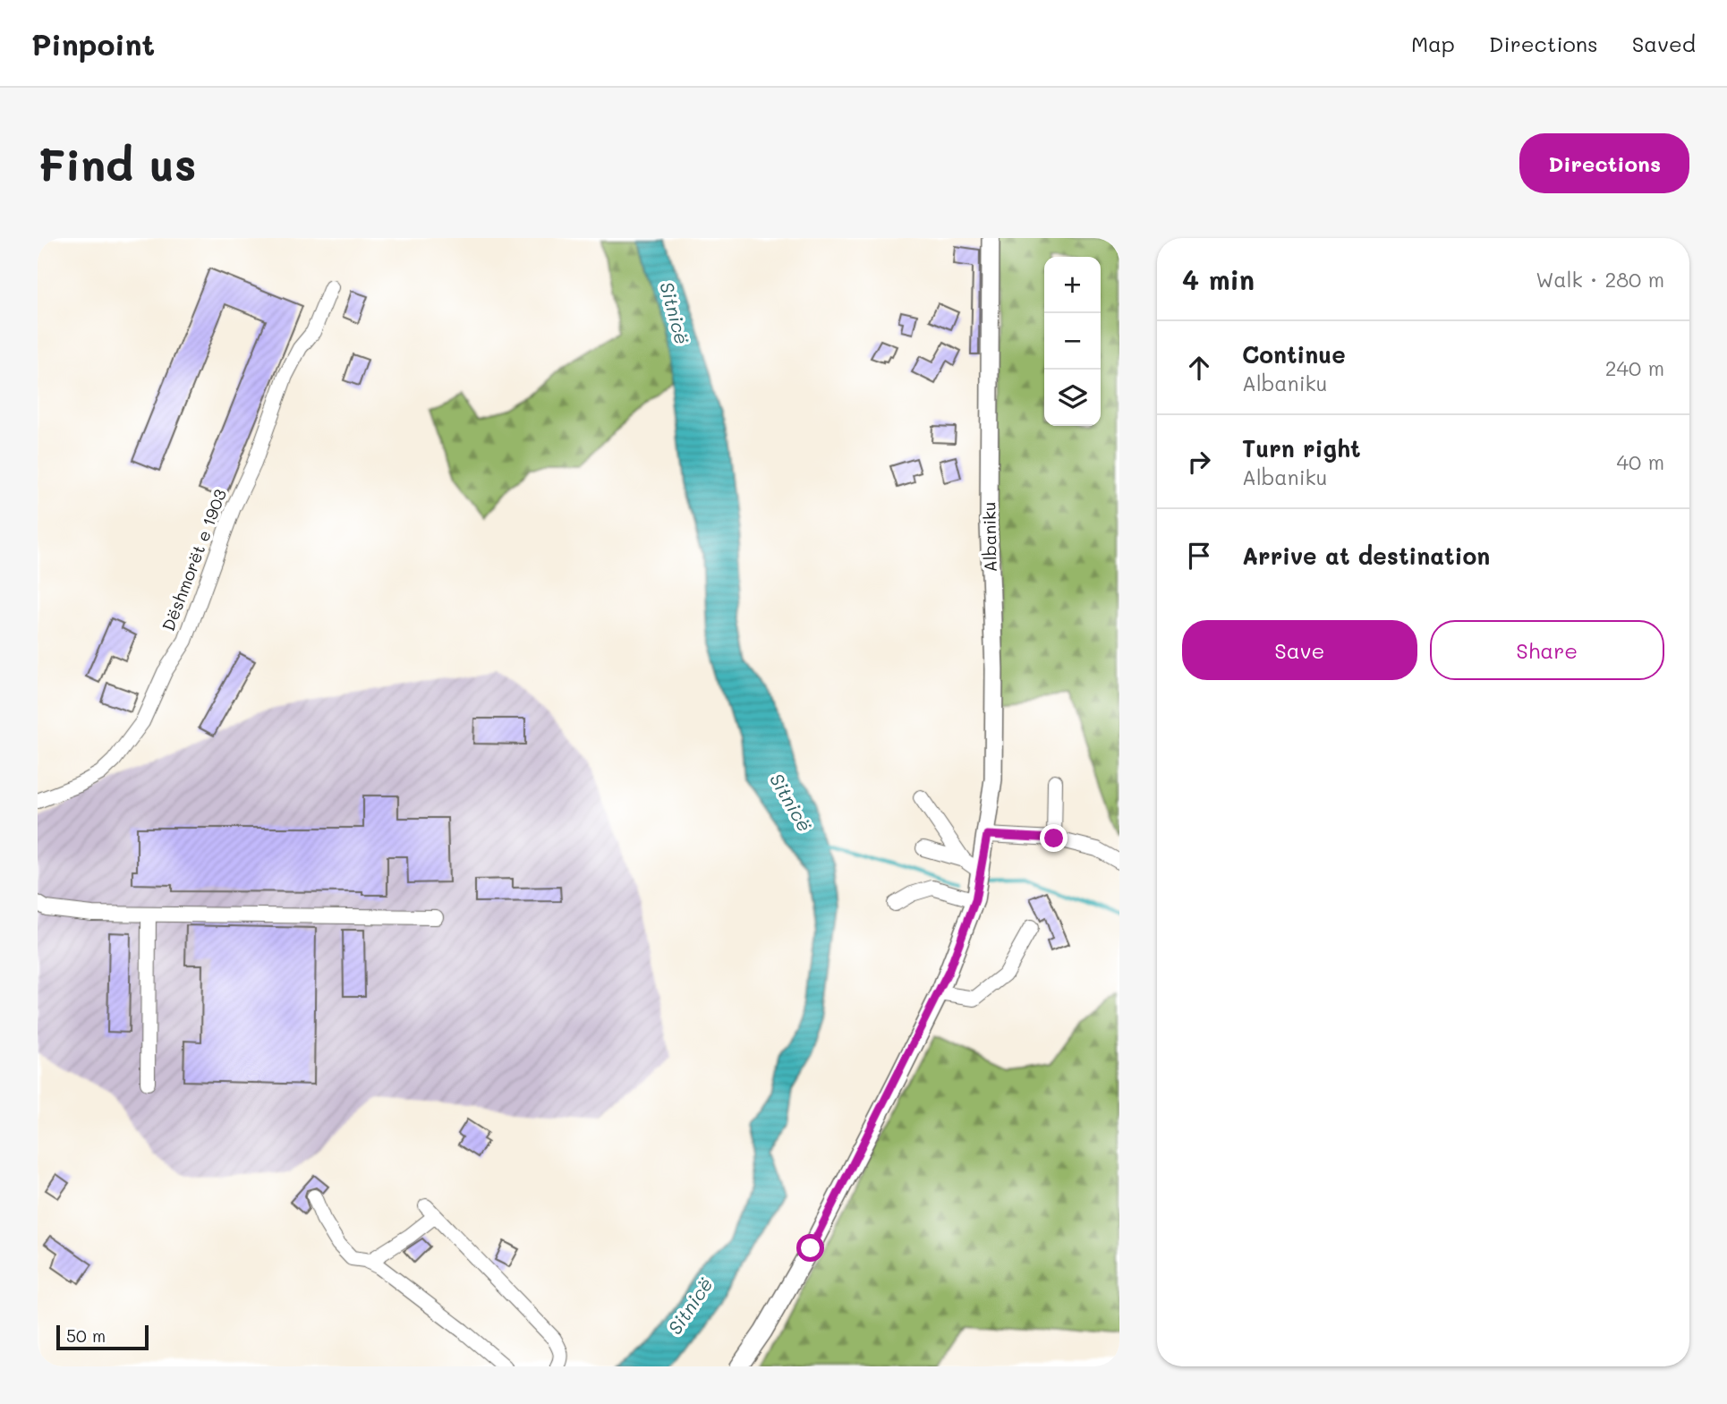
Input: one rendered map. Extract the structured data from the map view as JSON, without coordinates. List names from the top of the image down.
{
  "streets": {
    "main road": ["Albaniku"],
    "street": ["Dëshmorët e 1903"]
  },
  "water": ["Sitnicë"],
  "scale_bar": "50 m",
  "page": {
    "header": "Pinpoint",
    "nav": ["Map", "Directions", "Saved"],
    "buttons": [
      "Directions",
      ["Save", "Share"]
    ],
    "title": "Find us",
    "heading": ["4 min", "Walk · 280 m"],
    "map_buttons": ["+", "−"],
    "list": [
      ["Continue", "Albaniku", "240 m"],
      ["Turn right", "Albaniku", "40 m"],
      "Arrive at destination"
    ],
    "scale": "50 m"
  }
}
